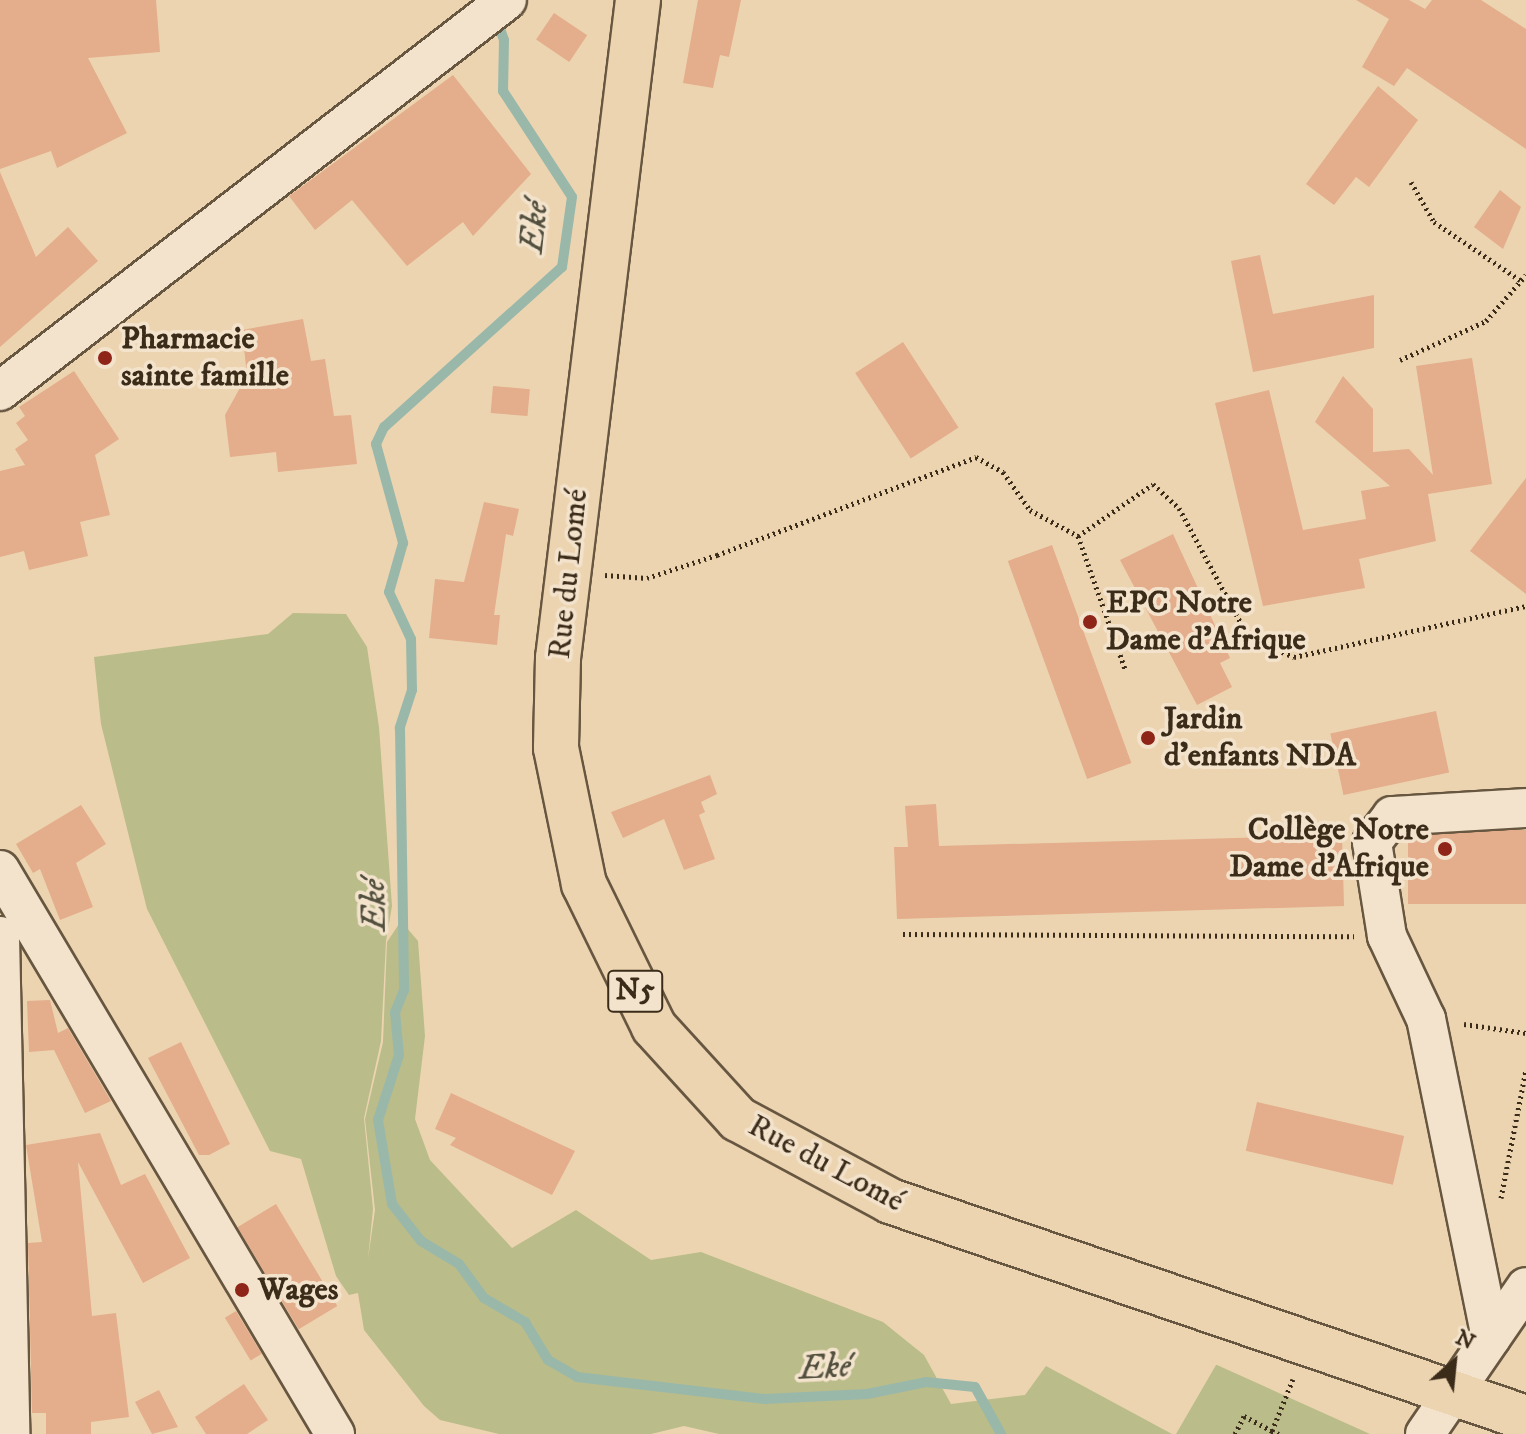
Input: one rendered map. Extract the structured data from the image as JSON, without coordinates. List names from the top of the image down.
{
  "streets": {
    "main road": ["Rue du Lomé", "N5"]
  },
  "water": ["Eké"],
  "places": [
    "Pharmacie sainte famille",
    "EPC Notre Dame d'Afrique",
    "Jardin d'enfants NDA",
    "Collège Notre Dame d'Afrique",
    "Wages"
  ],
  "north": "top right"
}
